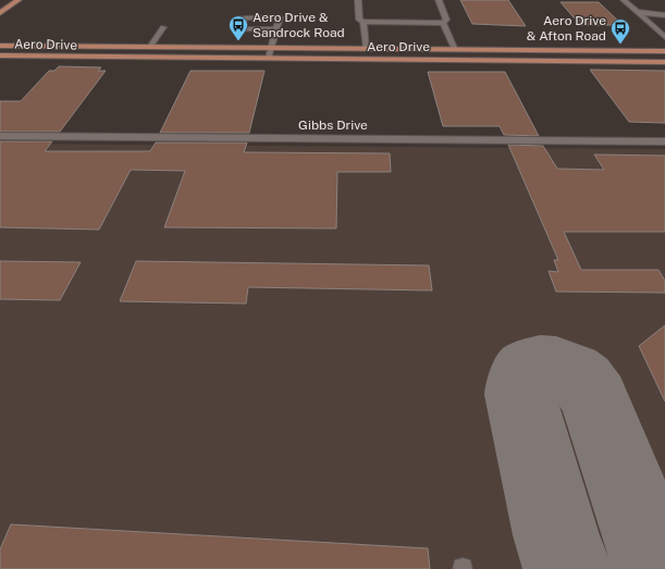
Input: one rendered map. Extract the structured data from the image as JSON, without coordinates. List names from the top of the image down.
{
  "streets": {
    "main road": ["Aero Drive"],
    "street": ["Gibbs Drive"]
  },
  "places": {
    "bus stop": ["Aero Drive & Sandrock Road", "Aero Drive & Afton Road"]
  }
}
